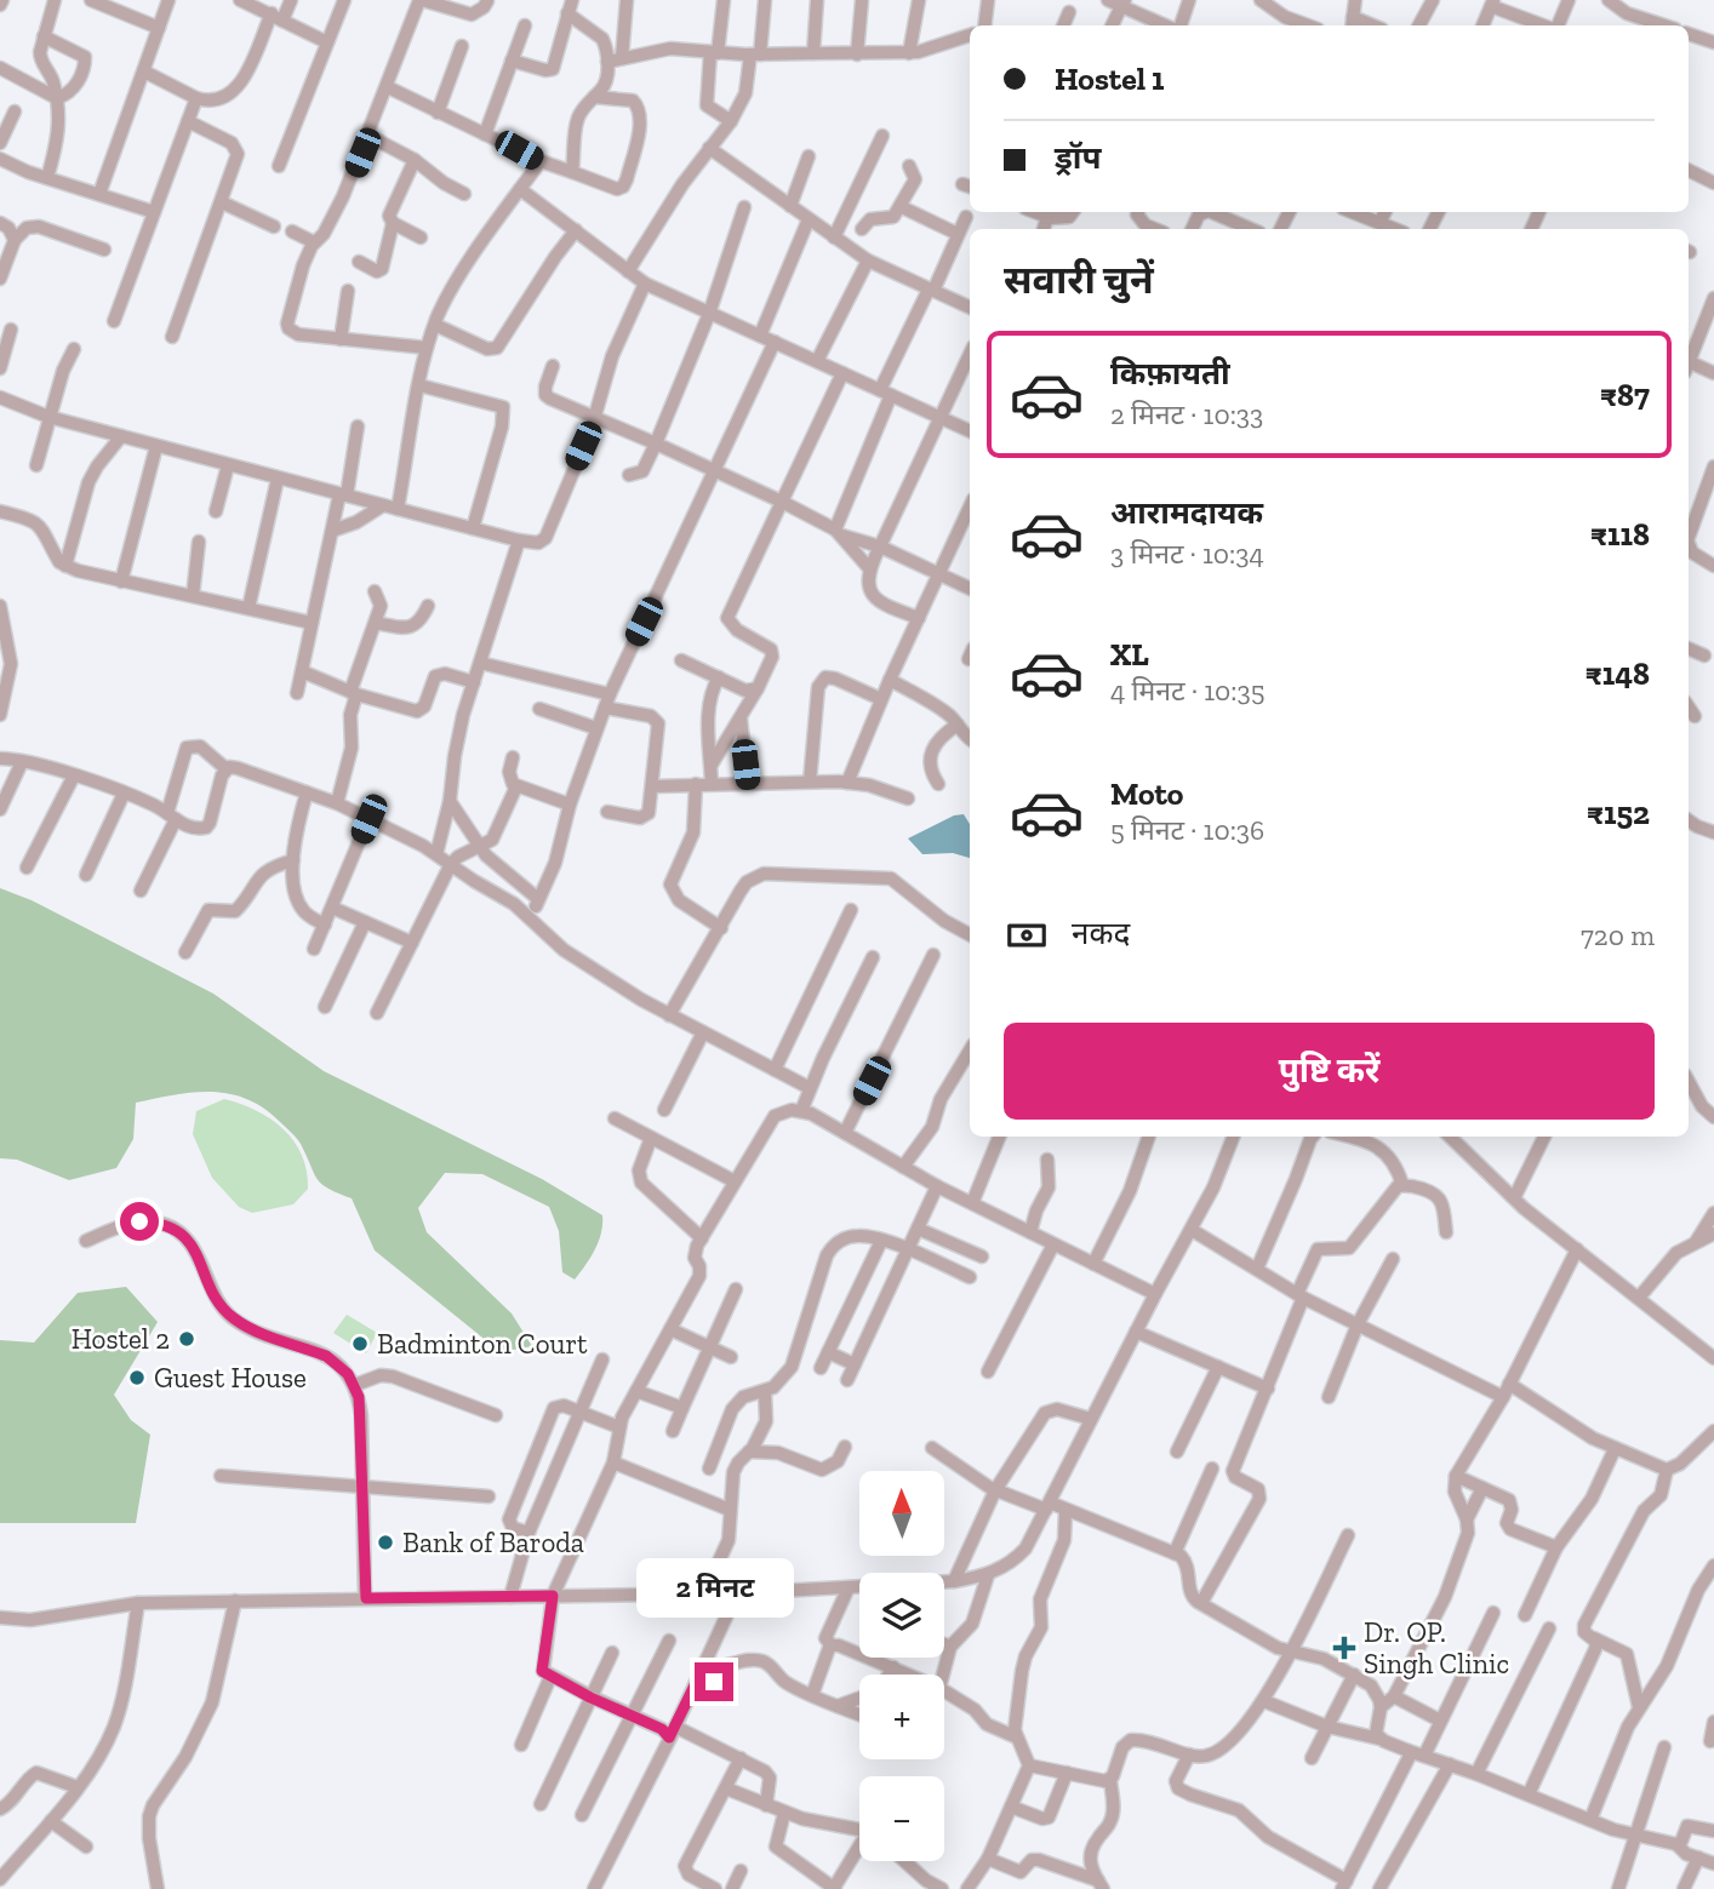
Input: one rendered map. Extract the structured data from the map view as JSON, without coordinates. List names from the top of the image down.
{
  "places": {
    "other": [
      "Hostel 2",
      "Badminton Court",
      "Guest House",
      "Bank of Baroda"
    ],
    "health": ["Dr. OP. Singh Clinic"]
  },
  "north": "top",
  "page": {
    "banner": ["Hostel 1", "ड्रॉप"],
    "heading": "सवारी चुनें",
    "list": [
      {
        "name": "किफ़ायती",
        "note": "2 मिनट · 10:33",
        "value": "₹87"
      },
      {
        "name": "आरामदायक",
        "note": "3 मिनट · 10:34",
        "value": "₹118"
      },
      {
        "name": "XL",
        "note": "4 मिनट · 10:35",
        "value": "₹148"
      },
      {
        "name": "Moto",
        "note": "5 मिनट · 10:36",
        "value": "₹152"
      }
    ],
    "pay": ["नकद", "720 m"],
    "buttons": "पुष्टि करें",
    "map_buttons": ["+", "−"],
    "bubble": "2 मिनट"
  }
}
